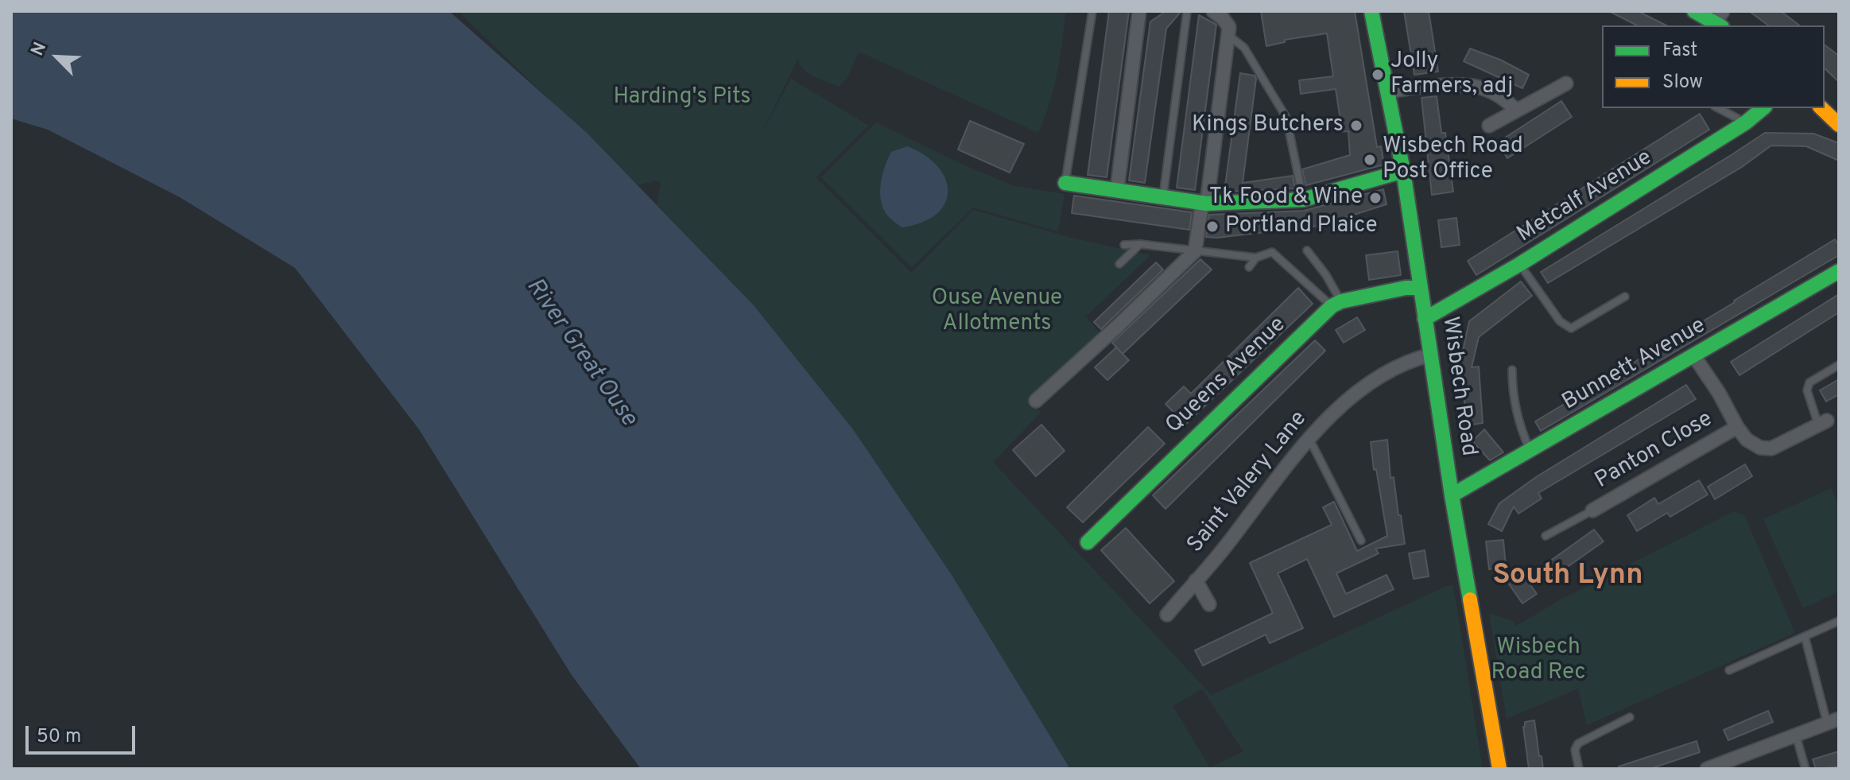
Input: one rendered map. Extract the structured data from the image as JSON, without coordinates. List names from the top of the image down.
{
  "streets": {
    "street": [
      "Metcalf Avenue",
      "Bunnett Avenue",
      "Queens Avenue",
      "Wisbech Road",
      "Panton Close",
      "Saint Valery Lane"
    ]
  },
  "crossings": [
    ["Metcalf Avenue", "Wisbech Road"],
    ["Bunnett Avenue", "Wisbech Road"],
    ["Bunnett Avenue", "Panton Close"],
    ["Wisbech Road", "Saint Valery Lane"]
  ],
  "districts": ["South Lynn"],
  "water": ["River Great Ouse"],
  "parks": ["Harding's Pits", "Ouse Avenue Allotments", "Wisbech Road Rec"],
  "places": [
    "Jolly Farmers, adj",
    "Kings Butchers",
    "Wisbech Road Post Office",
    "Tk Food & Wine",
    "Portland Plaice"
  ],
  "legend": ["Fast", "Slow"],
  "scale_bar": "50 m",
  "north": "top left"
}
